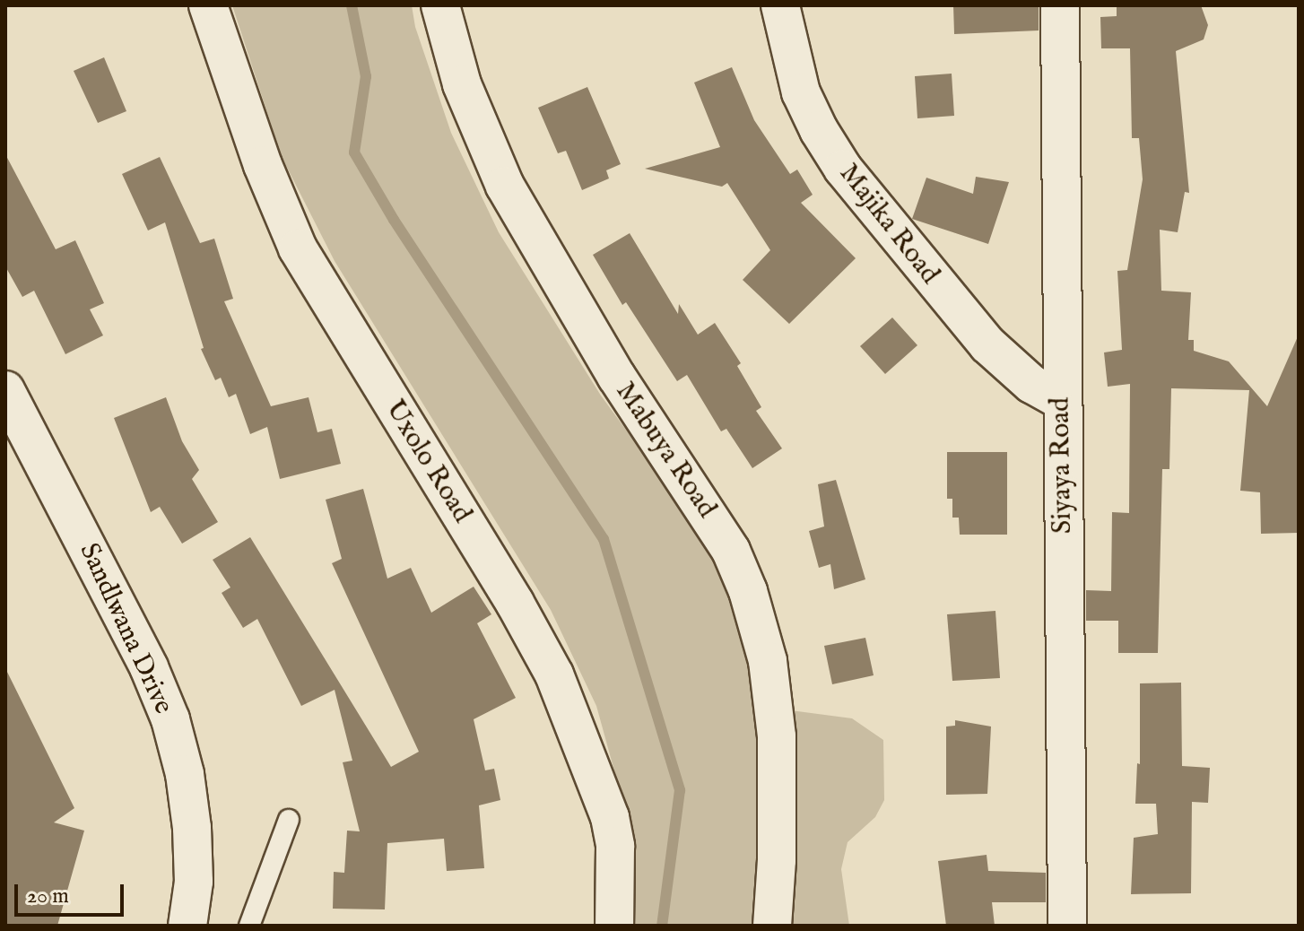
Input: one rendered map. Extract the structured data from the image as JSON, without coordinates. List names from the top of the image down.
{
  "streets": {
    "street": [
      "Majika Road",
      "Mabuya Road",
      "Uxolo Road",
      "Siyaya Road",
      "Sandlwana Drive"
    ]
  },
  "crossings": [
    ["Majika Road", "Siyaya Road"]
  ],
  "scale_bar": "20 m"
}
